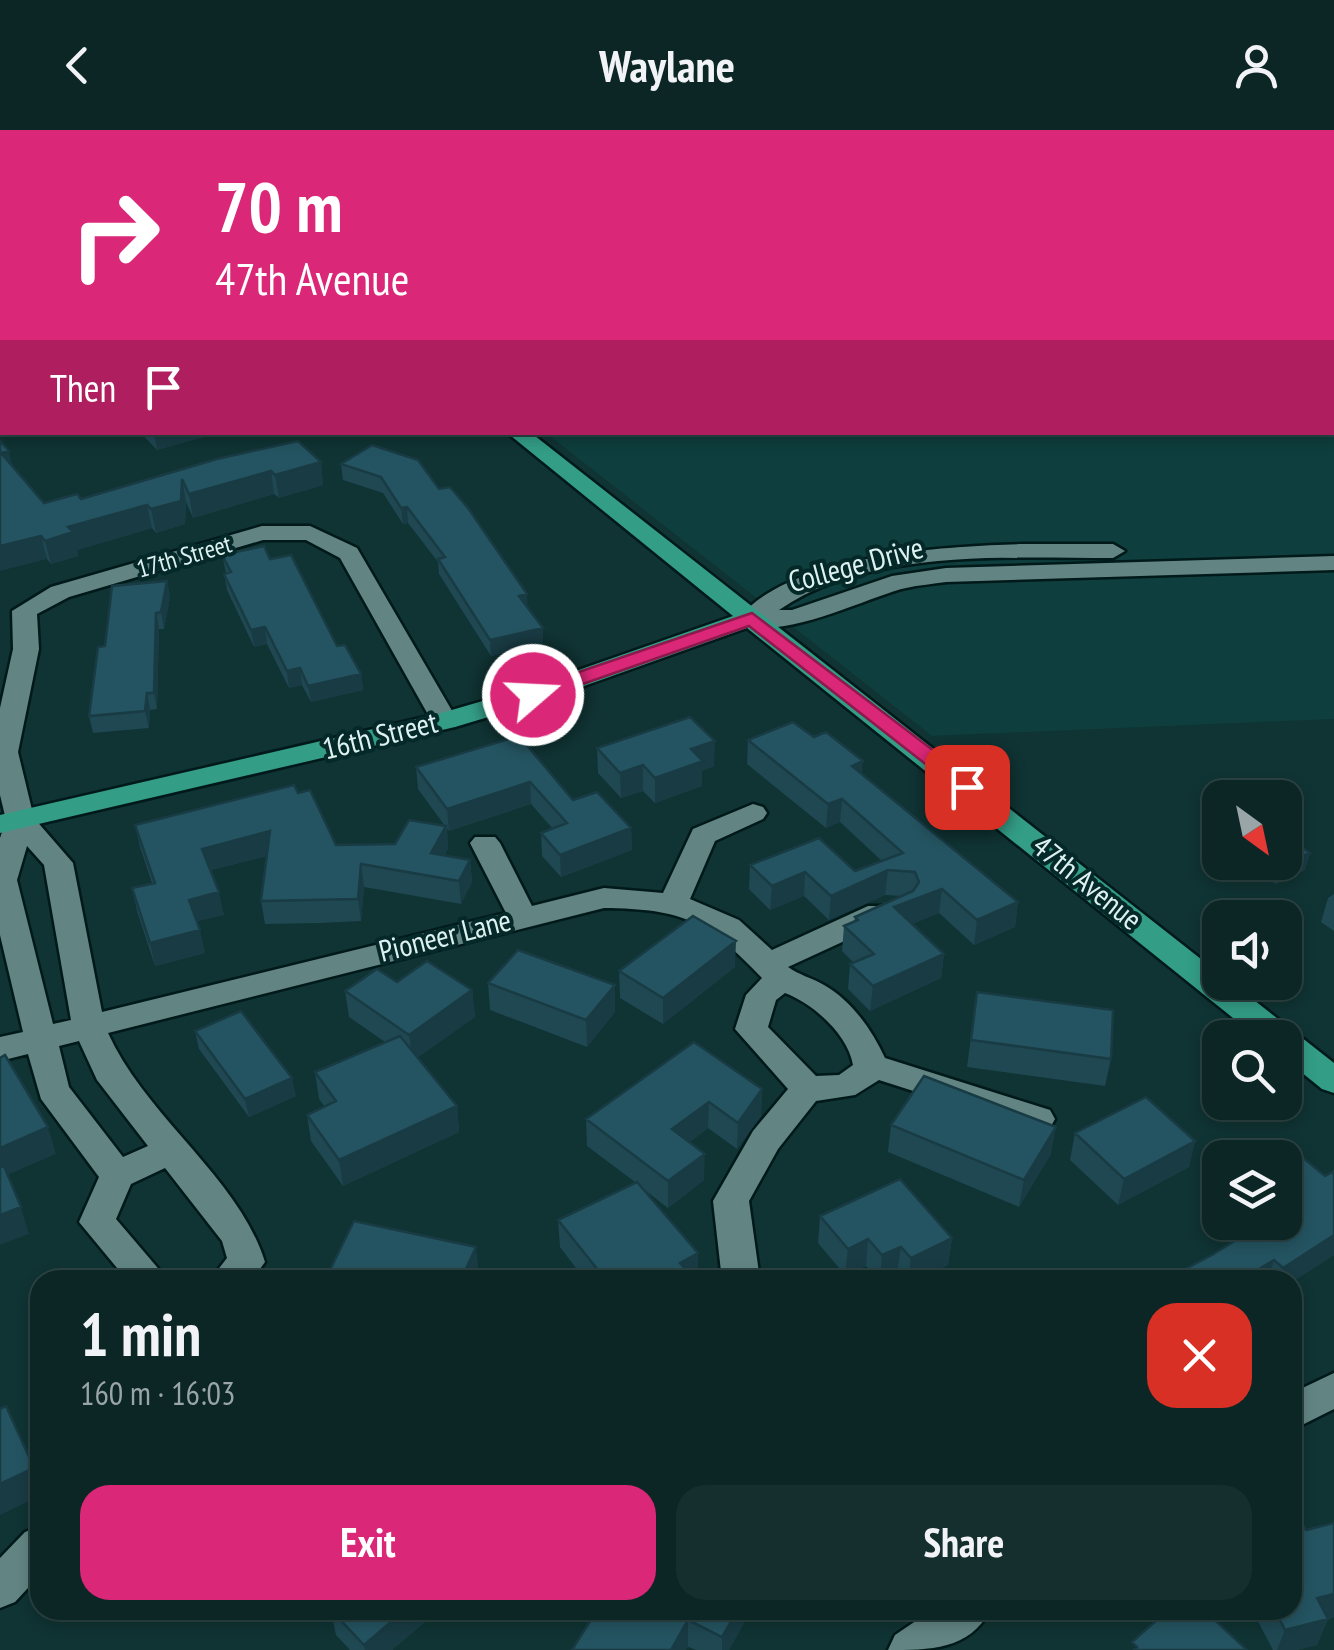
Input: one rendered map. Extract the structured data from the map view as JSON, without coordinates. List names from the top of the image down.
{
  "streets": {
    "main road": ["16th Street", "47th Avenue"],
    "street": ["17th Street", "College Drive", "Pioneer Lane"]
  },
  "crossings": [
    ["17th Street", "16th Street"],
    ["College Drive", "16th Street"],
    ["College Drive", "47th Avenue"],
    ["16th Street", "47th Avenue"]
  ],
  "north": "bottom right",
  "page": {
    "header": "Waylane",
    "turn": ["70 m", "47th Avenue"],
    "then": "Then",
    "heading": ["1 min", "160 m · 16:03"],
    "buttons": ["Exit", "Share"]
  }
}
